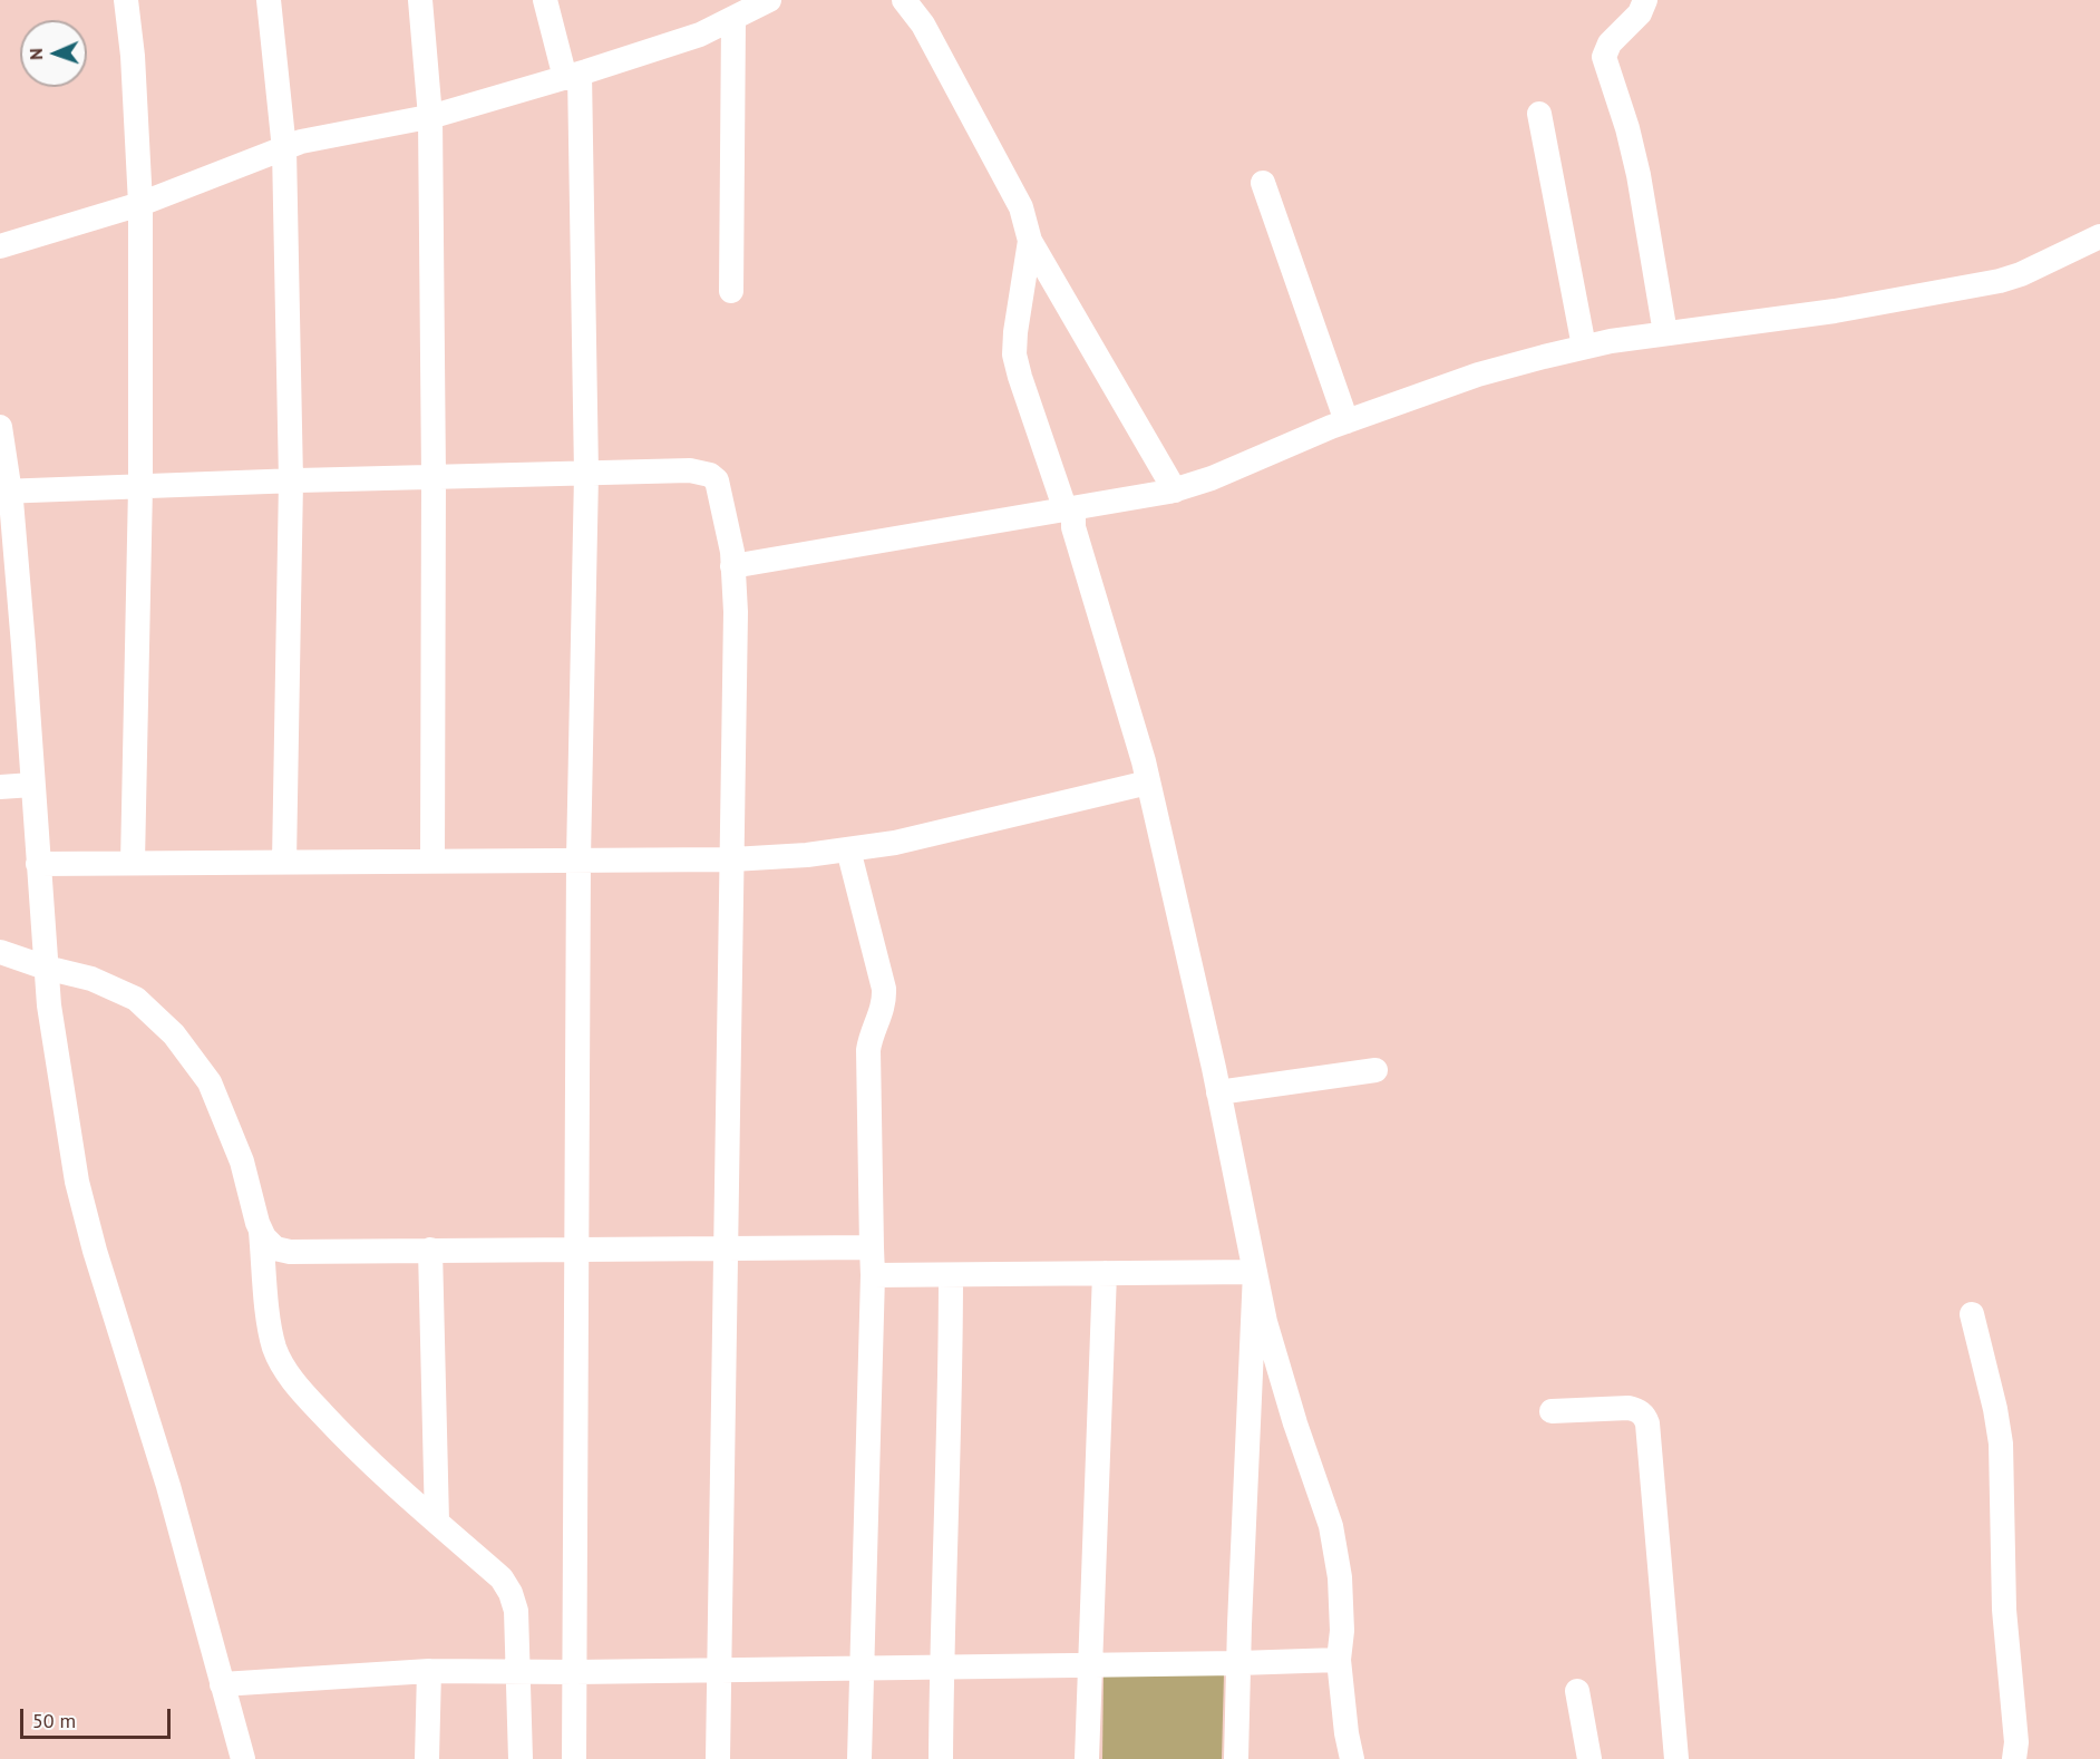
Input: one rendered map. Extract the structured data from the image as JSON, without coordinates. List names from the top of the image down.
{
  "scale_bar": "50 m",
  "north": "left"
}
